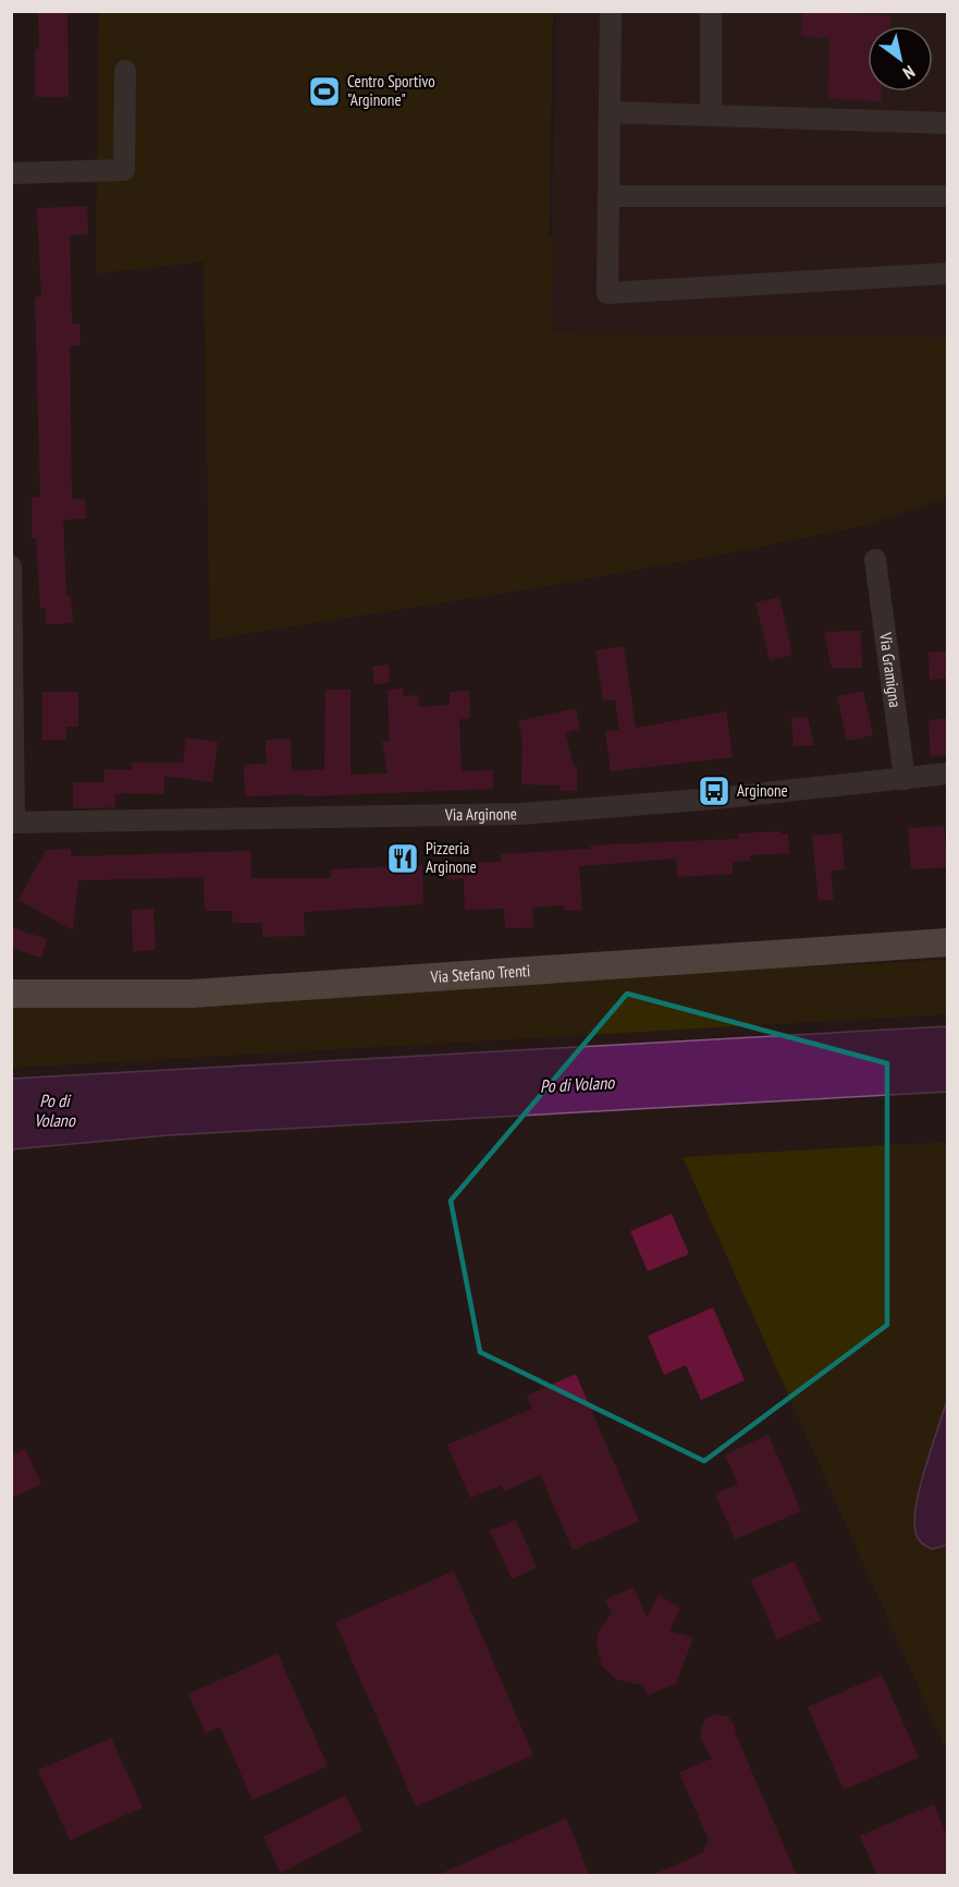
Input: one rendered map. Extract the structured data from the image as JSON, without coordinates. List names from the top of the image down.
{
  "streets": {
    "main road": ["Via Stefano Trenti"],
    "street": ["Via Gramigna", "Via Arginone"]
  },
  "crossings": [
    ["Via Gramigna", "Via Arginone"]
  ],
  "water": ["Po di Volano"],
  "places": {
    "sports": ["Centro Sportivo \"Arginone\""],
    "bus stop": ["Arginone"],
    "restaurant": ["Pizzeria Arginone"]
  },
  "north": "bottom right"
}
